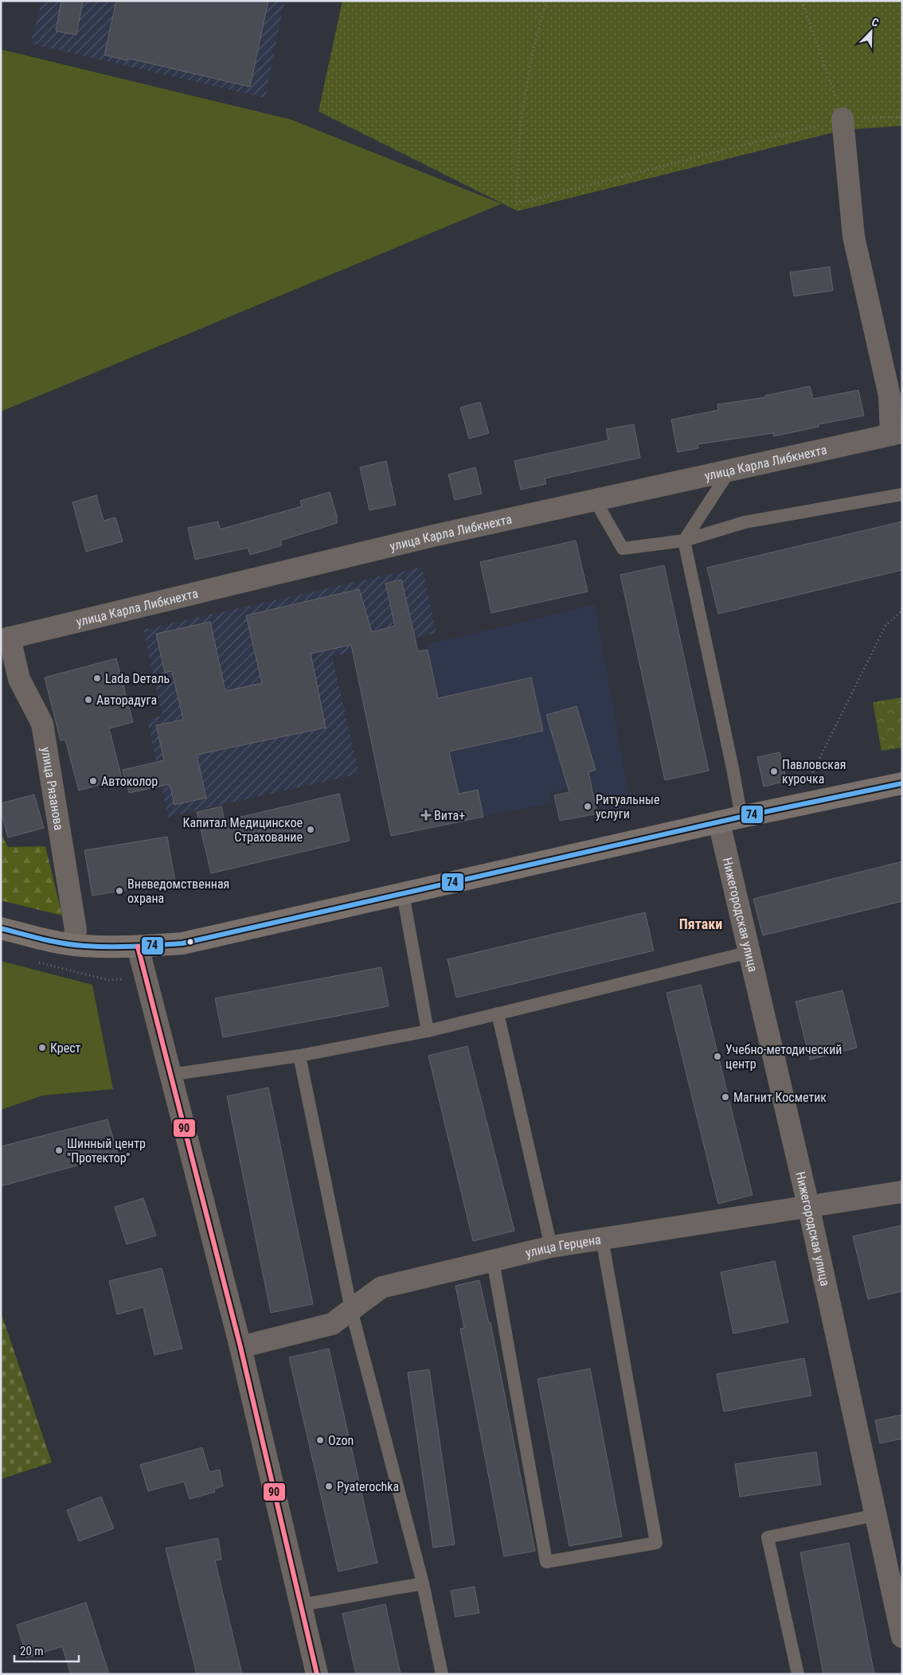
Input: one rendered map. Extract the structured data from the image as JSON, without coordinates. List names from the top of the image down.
{
  "streets": {
    "street": [
      "улица Карла Либкнехта",
      "улица Рязанова",
      "Нижегородская улица",
      "улица Герцена"
    ]
  },
  "crossings": [
    ["улица Карла Либкнехта", "улица Рязанова"],
    ["Нижегородская улица", "улица Герцена"]
  ],
  "districts": ["Пятаки"],
  "places": {
    "other": [
      "Lada Dеталь",
      "Авторадуга",
      "Павловская курочка",
      "Автоколор",
      "Ритуальные услуги",
      "Капитал Медицинское Страхование",
      "Вневедомственная охрана",
      "Крест",
      "Учебно-методический центр",
      "Магнит Косметик",
      "Шинный центр \"Протектор\"",
      "Ozon",
      "Pyaterochka"
    ],
    "health": ["Вита+"]
  },
  "lines": ["transit line 74", "transit line 90"],
  "scale_bar": "20 m",
  "north": "top right"
}
